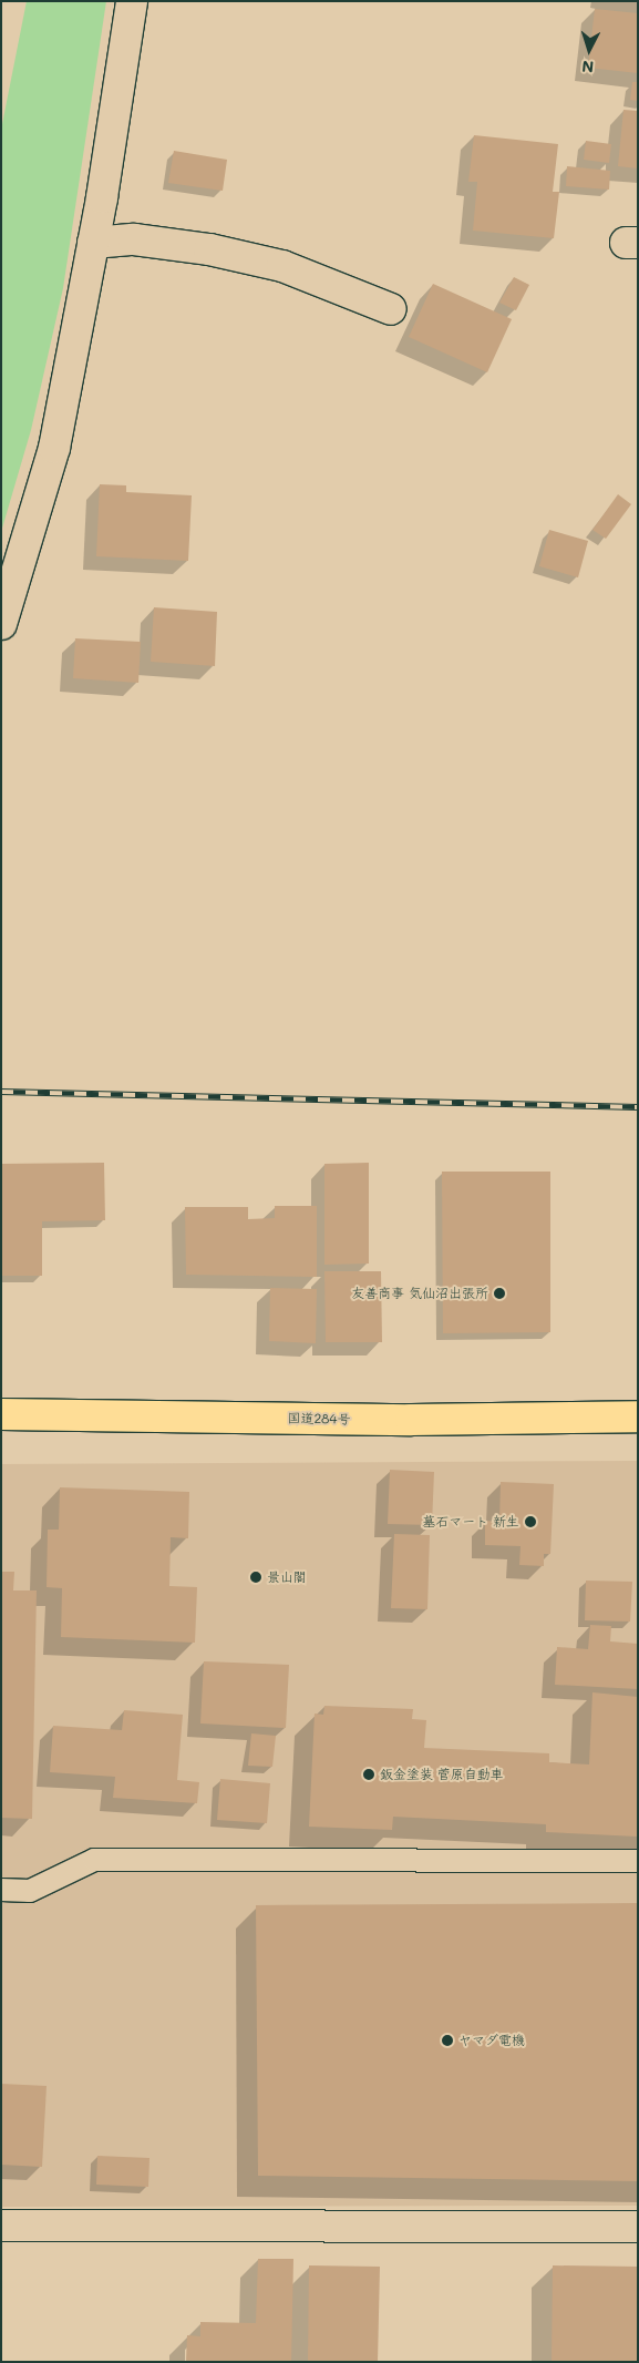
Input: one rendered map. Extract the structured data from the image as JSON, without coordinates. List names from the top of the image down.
{
  "streets": {
    "highway": ["国道284号"]
  },
  "places": [
    "友善商事 気仙沼出張所",
    "墓石マート 新生",
    "景山閣",
    "鈑金塗装 菅原自動車",
    "ヤマダ電機"
  ],
  "north": "bottom"
}
